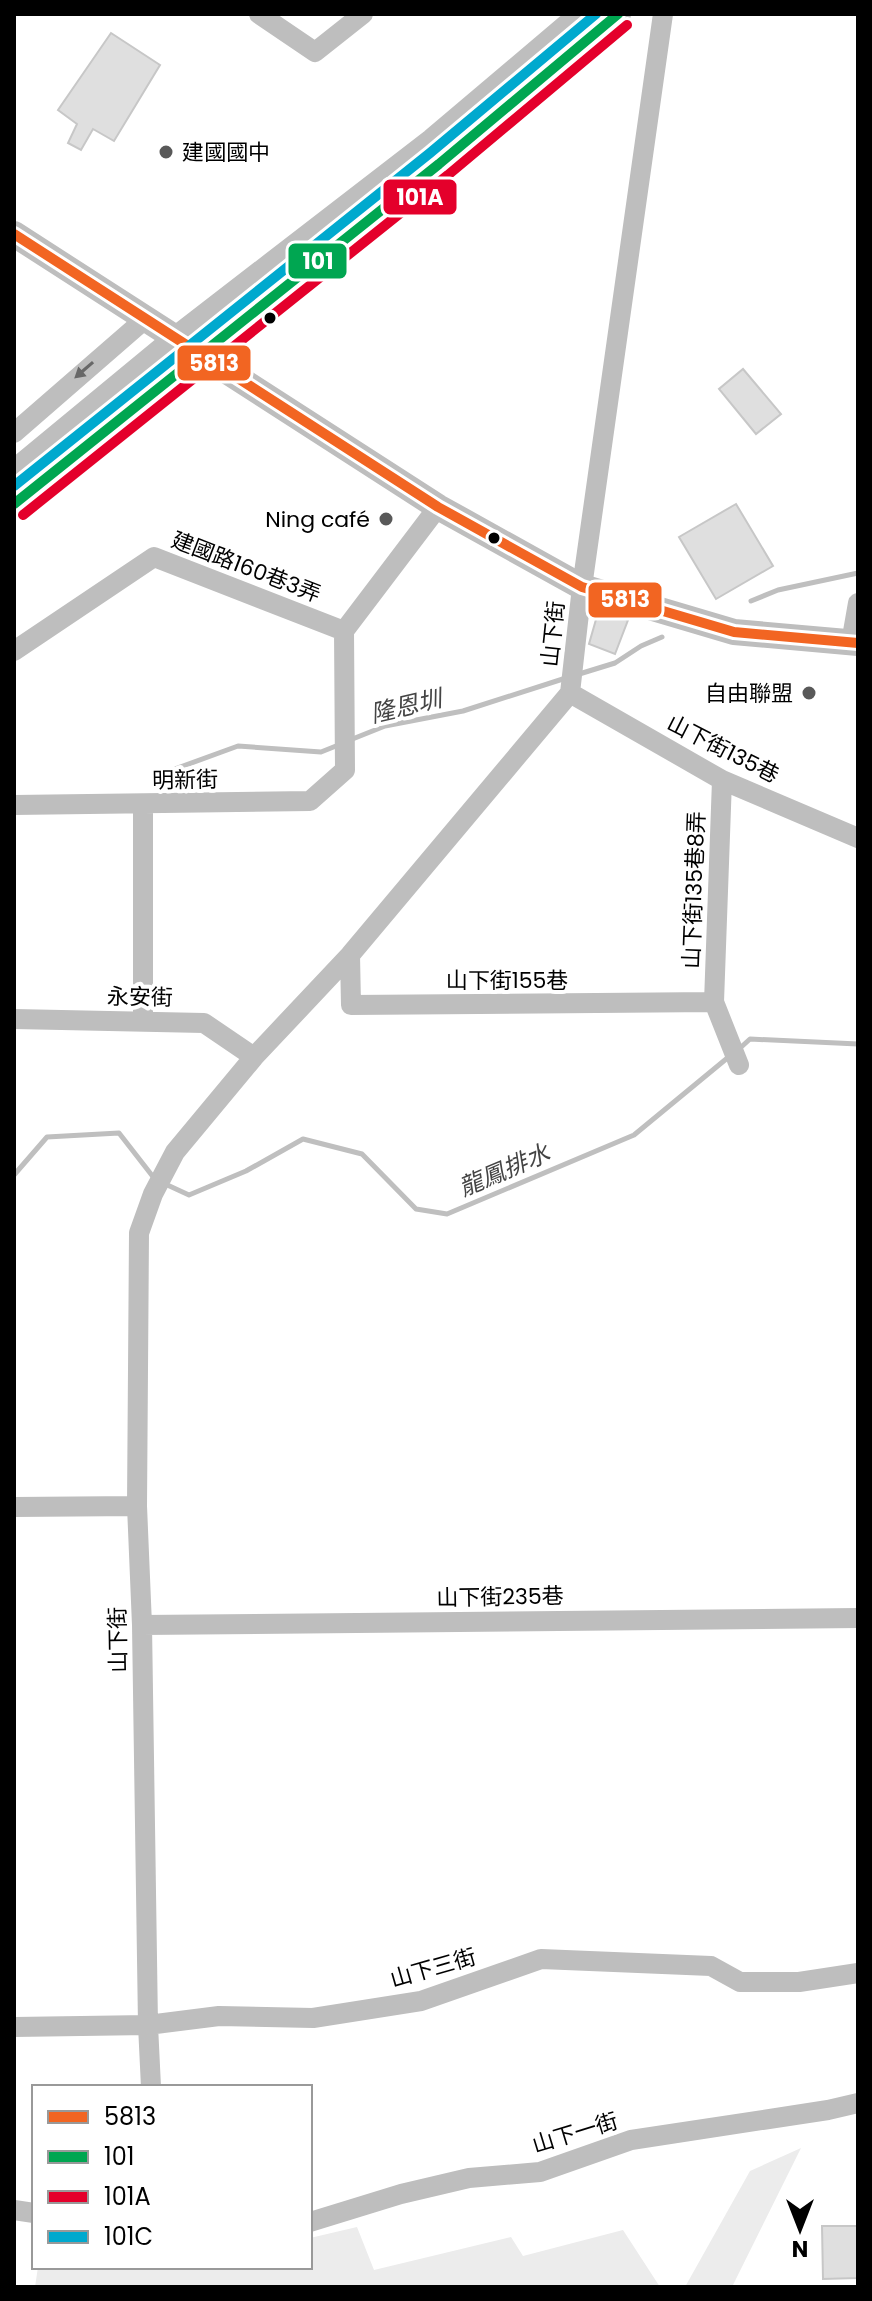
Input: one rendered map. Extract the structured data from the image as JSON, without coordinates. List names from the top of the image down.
{
  "streets": {
    "street": [
      "建國路160巷3弄",
      "山下街",
      "山下街135巷",
      "明新街",
      "山下街135巷8弄",
      "山下街155巷",
      "永安街",
      "山下街235巷",
      "山下三街",
      "山下一街"
    ]
  },
  "crossings": [
    ["建國路160巷3弄", "明新街"],
    ["山下街", "山下街135巷"],
    ["山下街", "山下街155巷"],
    ["山下街", "永安街"],
    ["山下街", "山下街235巷"],
    ["山下街", "山下三街"],
    ["山下街135巷", "山下街135巷8弄"],
    ["山下街135巷8弄", "山下街155巷"]
  ],
  "water": ["隆恩圳", "龍鳳排水"],
  "places": ["建國國中", "Ning café", "自由聯盟"],
  "lines": [
    "transit line 101",
    "transit line 101C",
    "transit line 101A",
    "transit line 5813"
  ],
  "legend": [
    "5813",
    "101",
    "101A",
    "101C"
  ],
  "north": "bottom"
}
